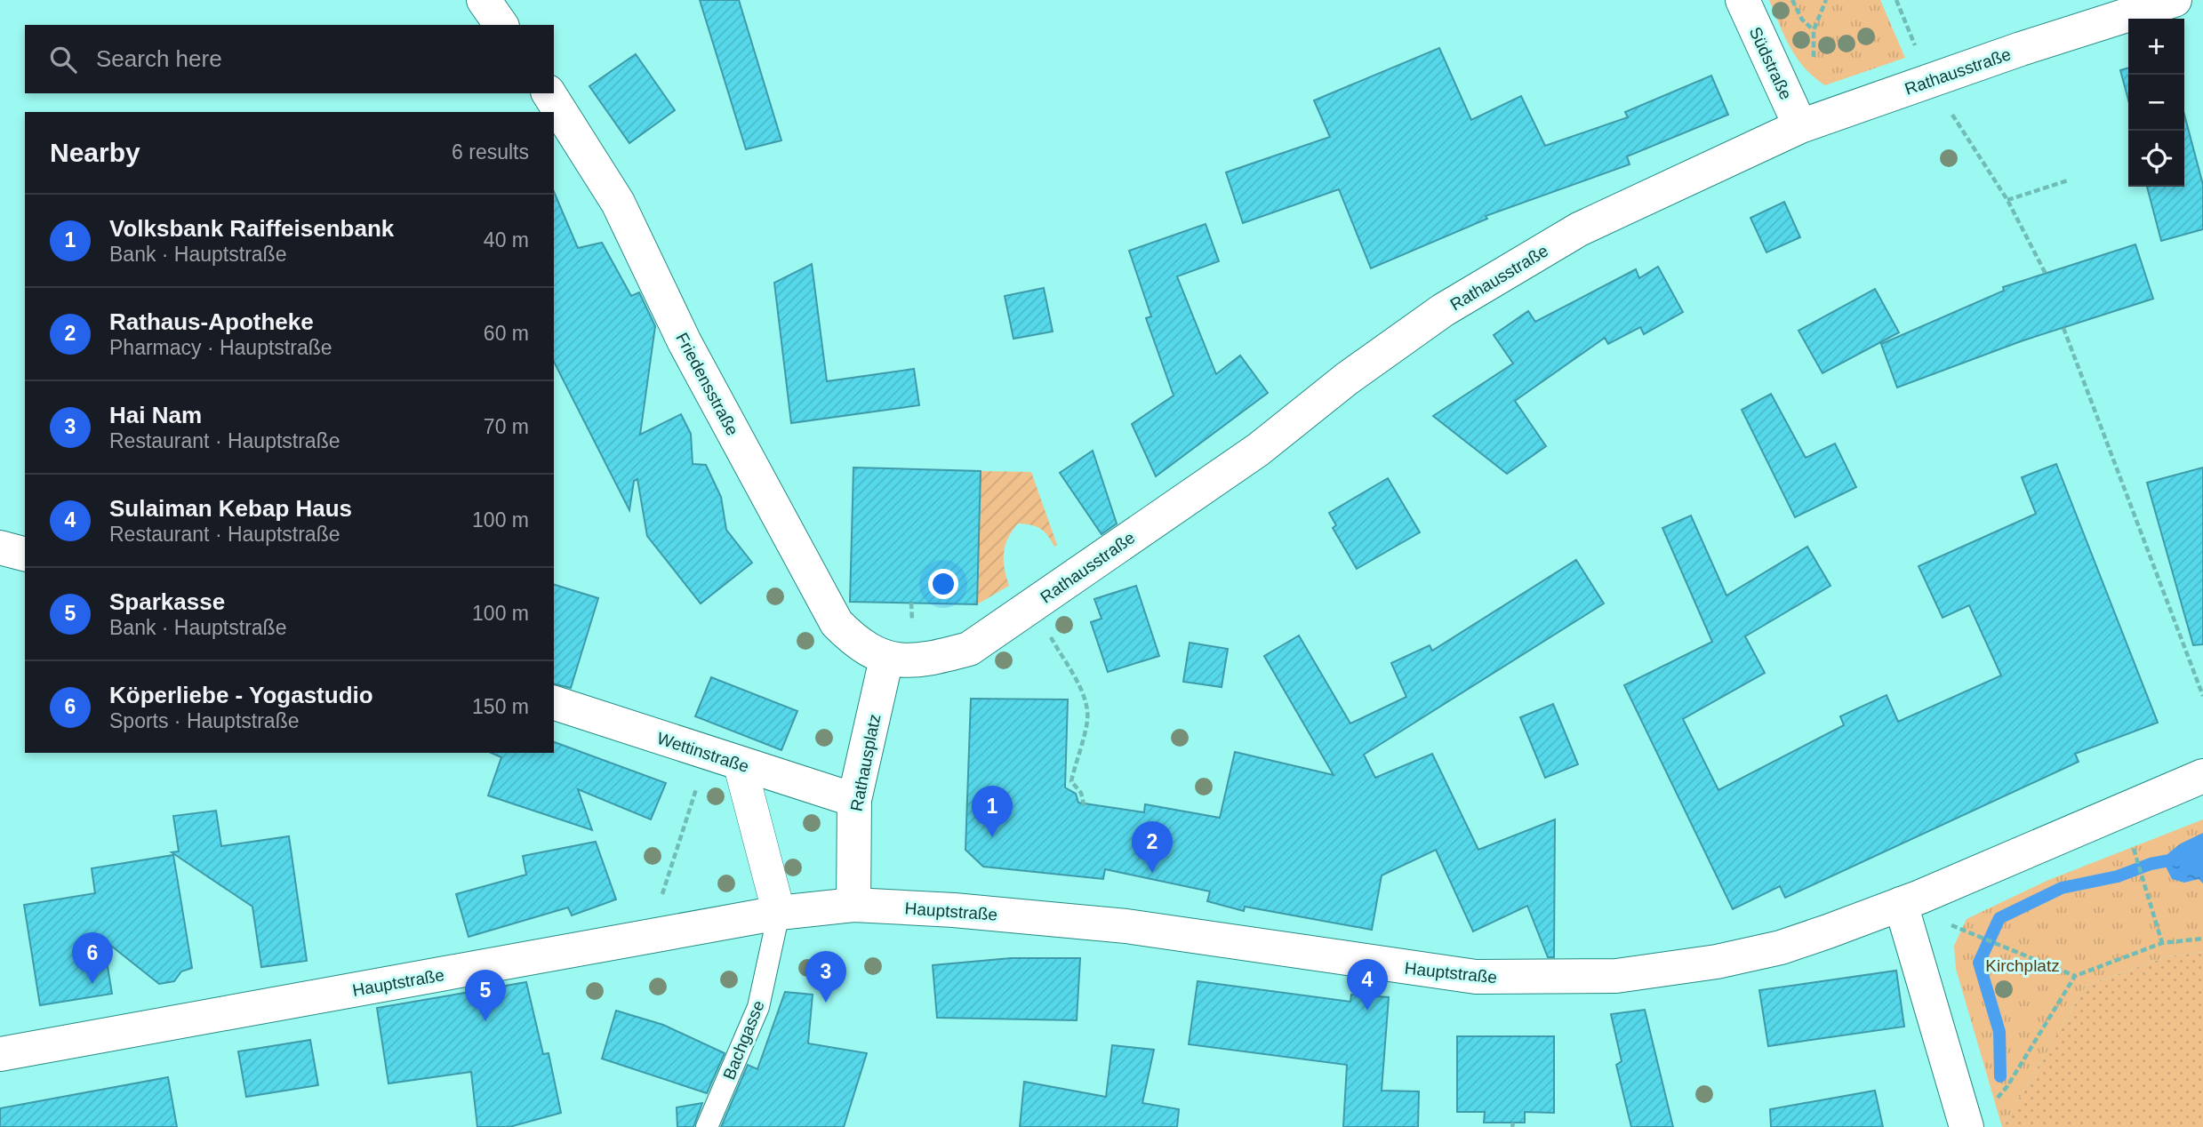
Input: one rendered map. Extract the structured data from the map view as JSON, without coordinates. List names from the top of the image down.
{
  "streets": {
    "street": [
      "Südstraße",
      "Rathausstraße",
      "Friedensstraße",
      "Wettinstraße",
      "Rathausplatz",
      "Hauptstraße"
    ],
    "lane": ["Bachgasse"]
  },
  "crossings": [
    ["Südstraße", "Rathausstraße"],
    ["Rathausstraße", "Friedensstraße"],
    ["Rathausstraße", "Rathausplatz"],
    ["Friedensstraße", "Rathausplatz"],
    ["Wettinstraße", "Rathausplatz"],
    ["Rathausplatz", "Hauptstraße"],
    ["Hauptstraße", "Bachgasse"]
  ],
  "parks": ["Kirchplatz"],
  "page": {
    "map_buttons": ["+", "−"],
    "search": "Search here",
    "heading": ["Nearby", "6 results"],
    "list": [
      {
        "mark": "1",
        "name": "Volksbank Raiffeisenbank",
        "note": "Bank · Hauptstraße",
        "value": "40 m"
      },
      {
        "mark": "2",
        "name": "Rathaus-Apotheke",
        "note": "Pharmacy · Hauptstraße",
        "value": "60 m"
      },
      {
        "mark": "3",
        "name": "Hai Nam",
        "note": "Restaurant · Hauptstraße",
        "value": "70 m"
      },
      {
        "mark": "4",
        "name": "Sulaiman Kebap Haus",
        "note": "Restaurant · Hauptstraße",
        "value": "100 m"
      },
      {
        "mark": "5",
        "name": "Sparkasse",
        "note": "Bank · Hauptstraße",
        "value": "100 m"
      },
      {
        "mark": "6",
        "name": "Köperliebe - Yogastudio",
        "note": "Sports · Hauptstraße",
        "value": "150 m"
      }
    ],
    "pins": [
      "1",
      "2",
      "6",
      "3",
      "4",
      "5"
    ]
  }
}
